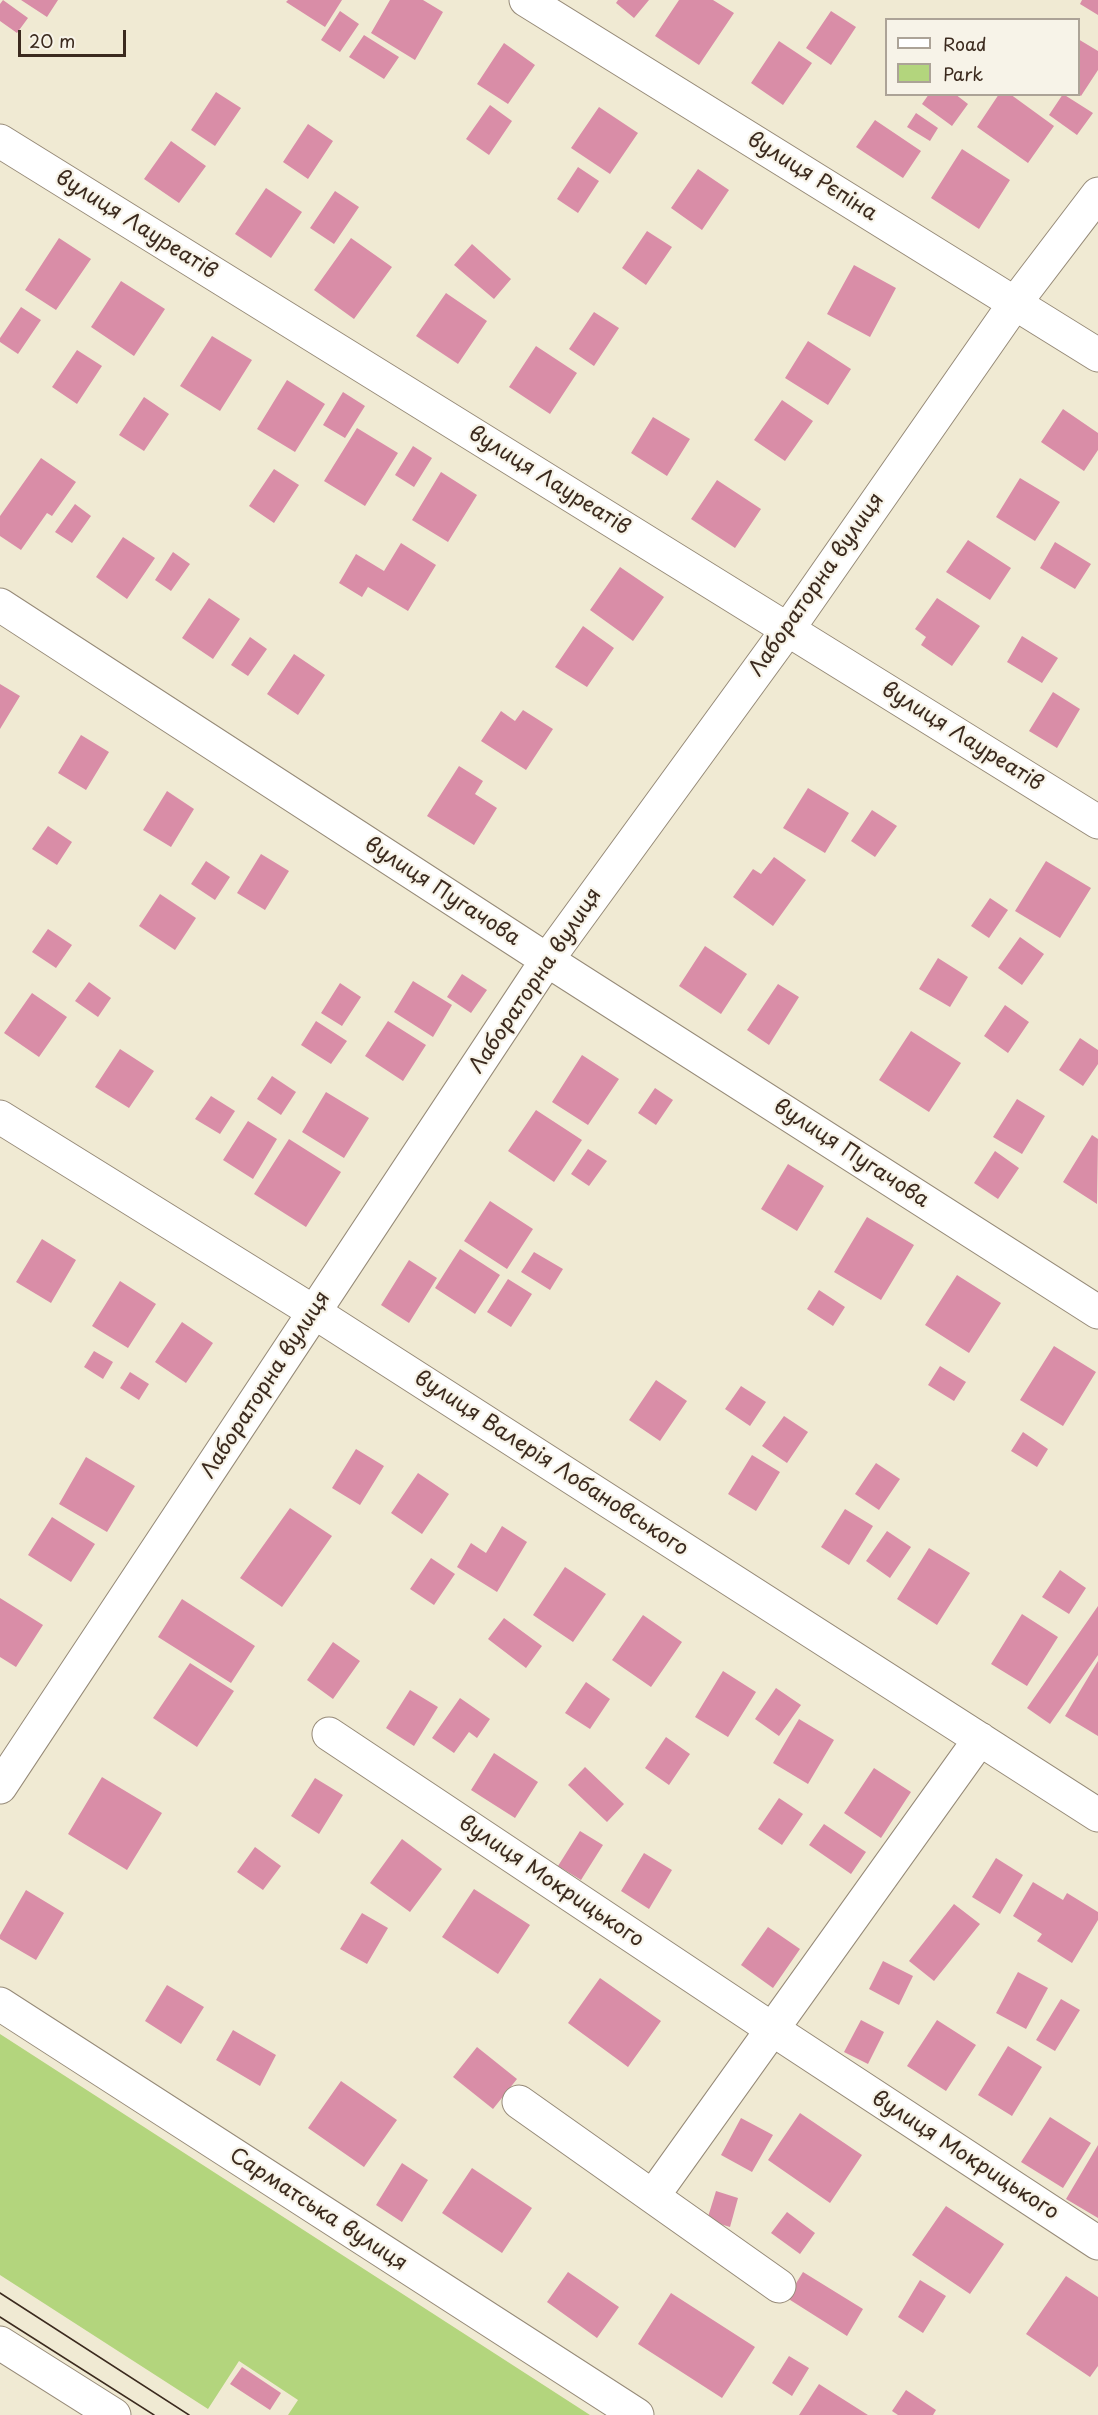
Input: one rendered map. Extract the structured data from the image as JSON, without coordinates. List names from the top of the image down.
{
  "streets": {
    "street": [
      "вулиця Рєпіна",
      "вулиця Лауреатів",
      "Лабораторна вулиця",
      "вулиця Пугачова",
      "вулиця Валерія Лобановського",
      "вулиця Мокрицького",
      "Сарматська вулиця"
    ]
  },
  "crossings": [
    ["вулиця Рєпіна", "Лабораторна вулиця"],
    ["вулиця Лауреатів", "Лабораторна вулиця"],
    ["Лабораторна вулиця", "вулиця Пугачова"],
    ["Лабораторна вулиця", "вулиця Валерія Лобановського"]
  ],
  "legend": ["Road", "Park"],
  "scale_bar": "20 m"
}
